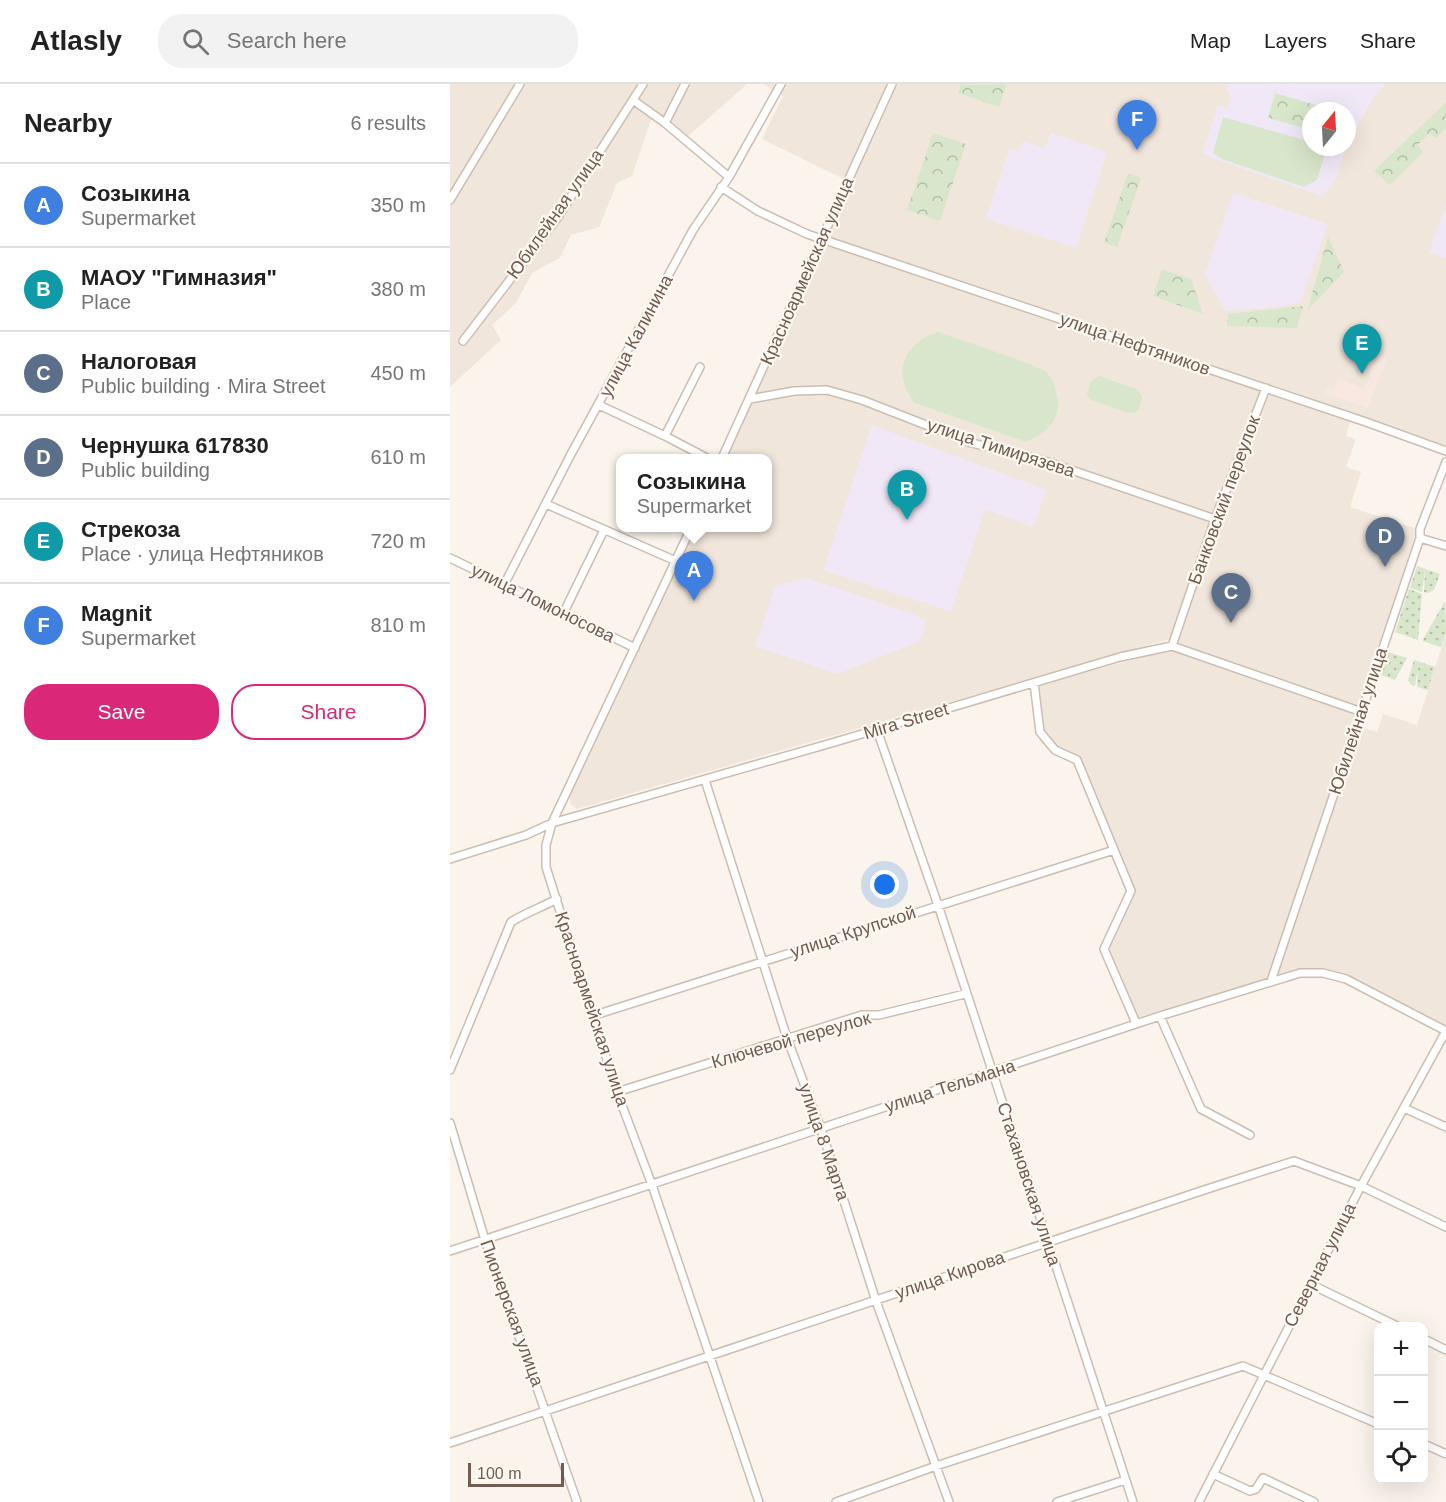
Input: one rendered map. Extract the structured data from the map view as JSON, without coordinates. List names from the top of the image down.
{
  "streets": {
    "street": [
      "Юбилейная улица",
      "Красноармейская улица",
      "улица Калинина",
      "улица Нефтяников",
      "улица Тимирязева",
      "Банковский переулок",
      "улица Ломоносова",
      "Mira Street",
      "улица Крупской",
      "Ключевой переулок",
      "улица Тельмана",
      "улица 8 Марта",
      "Стахановская улица",
      "Северная улица",
      "улица Кирова",
      "Пионерская улица"
    ]
  },
  "crossings": [
    ["Юбилейная улица", "улица Тельмана"],
    ["Красноармейская улица", "улица Нефтяников"],
    ["Красноармейская улица", "улица Тимирязева"],
    ["Красноармейская улица", "улица Ломоносова"],
    ["Красноармейская улица", "Mira Street"],
    ["Красноармейская улица", "улица Крупской"],
    ["Красноармейская улица", "Ключевой переулок"],
    ["Красноармейская улица", "улица Тельмана"],
    ["Красноармейская улица", "улица Кирова"],
    ["улица Калинина", "улица Нефтяников"],
    ["улица Калинина", "улица Ломоносова"],
    ["улица Нефтяников", "Банковский переулок"],
    ["улица Тимирязева", "Банковский переулок"],
    ["Банковский переулок", "Mira Street"],
    ["Mira Street", "улица 8 Марта"],
    ["Mira Street", "Стахановская улица"],
    ["улица Крупской", "улица 8 Марта"],
    ["улица Крупской", "Стахановская улица"],
    ["Ключевой переулок", "улица 8 Марта"],
    ["Ключевой переулок", "Стахановская улица"],
    ["улица Тельмана", "улица 8 Марта"],
    ["улица Тельмана", "Стахановская улица"],
    ["улица Тельмана", "Северная улица"],
    ["улица Тельмана", "Пионерская улица"],
    ["улица 8 Марта", "улица Кирова"],
    ["Стахановская улица", "улица Кирова"],
    ["Северная улица", "улица Кирова"],
    ["улица Кирова", "Пионерская улица"]
  ],
  "scale_bar": "100 m",
  "north": "top",
  "page": {
    "header": "Atlasly",
    "search": "Search here",
    "nav": ["Map", "Layers", "Share"],
    "heading": ["Nearby", "6 results"],
    "pins": [
      "F",
      "E",
      "B",
      "D",
      "A",
      "C"
    ],
    "list": [
      {
        "mark": "A",
        "name": "Созыкина",
        "note": "Supermarket",
        "value": "350 m"
      },
      {
        "mark": "B",
        "name": "МАОУ \"Гимназия\"",
        "note": "Place",
        "value": "380 m"
      },
      {
        "mark": "C",
        "name": "Налоговая",
        "note": "Public building · Mira Street",
        "value": "450 m"
      },
      {
        "mark": "D",
        "name": "Чернушка 617830",
        "note": "Public building",
        "value": "610 m"
      },
      {
        "mark": "E",
        "name": "Стрекоза",
        "note": "Place · улица Нефтяников",
        "value": "720 m"
      },
      {
        "mark": "F",
        "name": "Magnit",
        "note": "Supermarket",
        "value": "810 m"
      }
    ],
    "popup": ["Созыкина", "Supermarket"],
    "buttons": ["Save", "Share"],
    "map_buttons": ["+", "−"],
    "scale": "100 m"
  }
}
